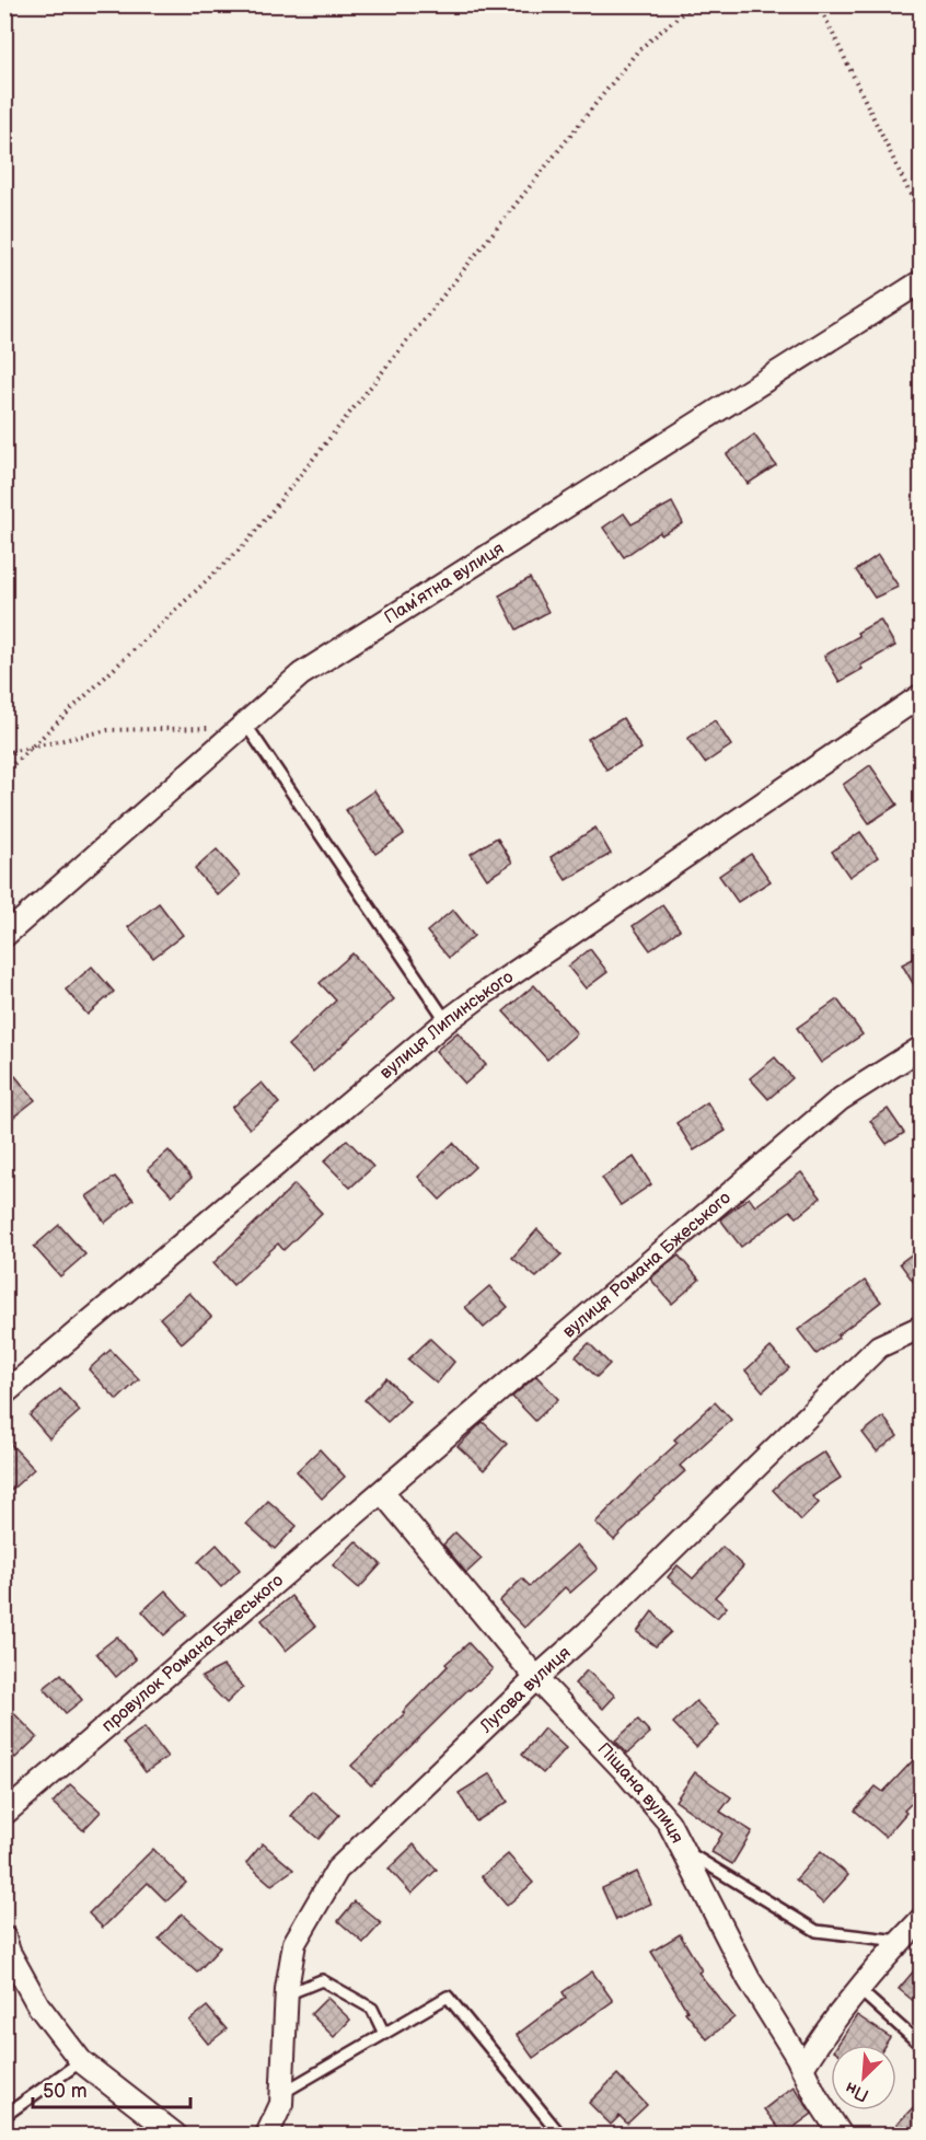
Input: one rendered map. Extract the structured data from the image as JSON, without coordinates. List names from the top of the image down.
{
  "streets": {
    "street": [
      "Памʼятна вулиця",
      "вулиця Липинського",
      "вулиця Романа Бжеського",
      "провулок Романа Бжеського",
      "Лугова вулиця",
      "Піщана вулиця"
    ]
  },
  "crossings": [
    ["вулиця Романа Бжеського", "провулок Романа Бжеського"],
    ["вулиця Романа Бжеського", "Піщана вулиця"],
    ["провулок Романа Бжеського", "Піщана вулиця"],
    ["Лугова вулиця", "Піщана вулиця"]
  ],
  "scale_bar": "50 m",
  "north": "bottom left"
}
